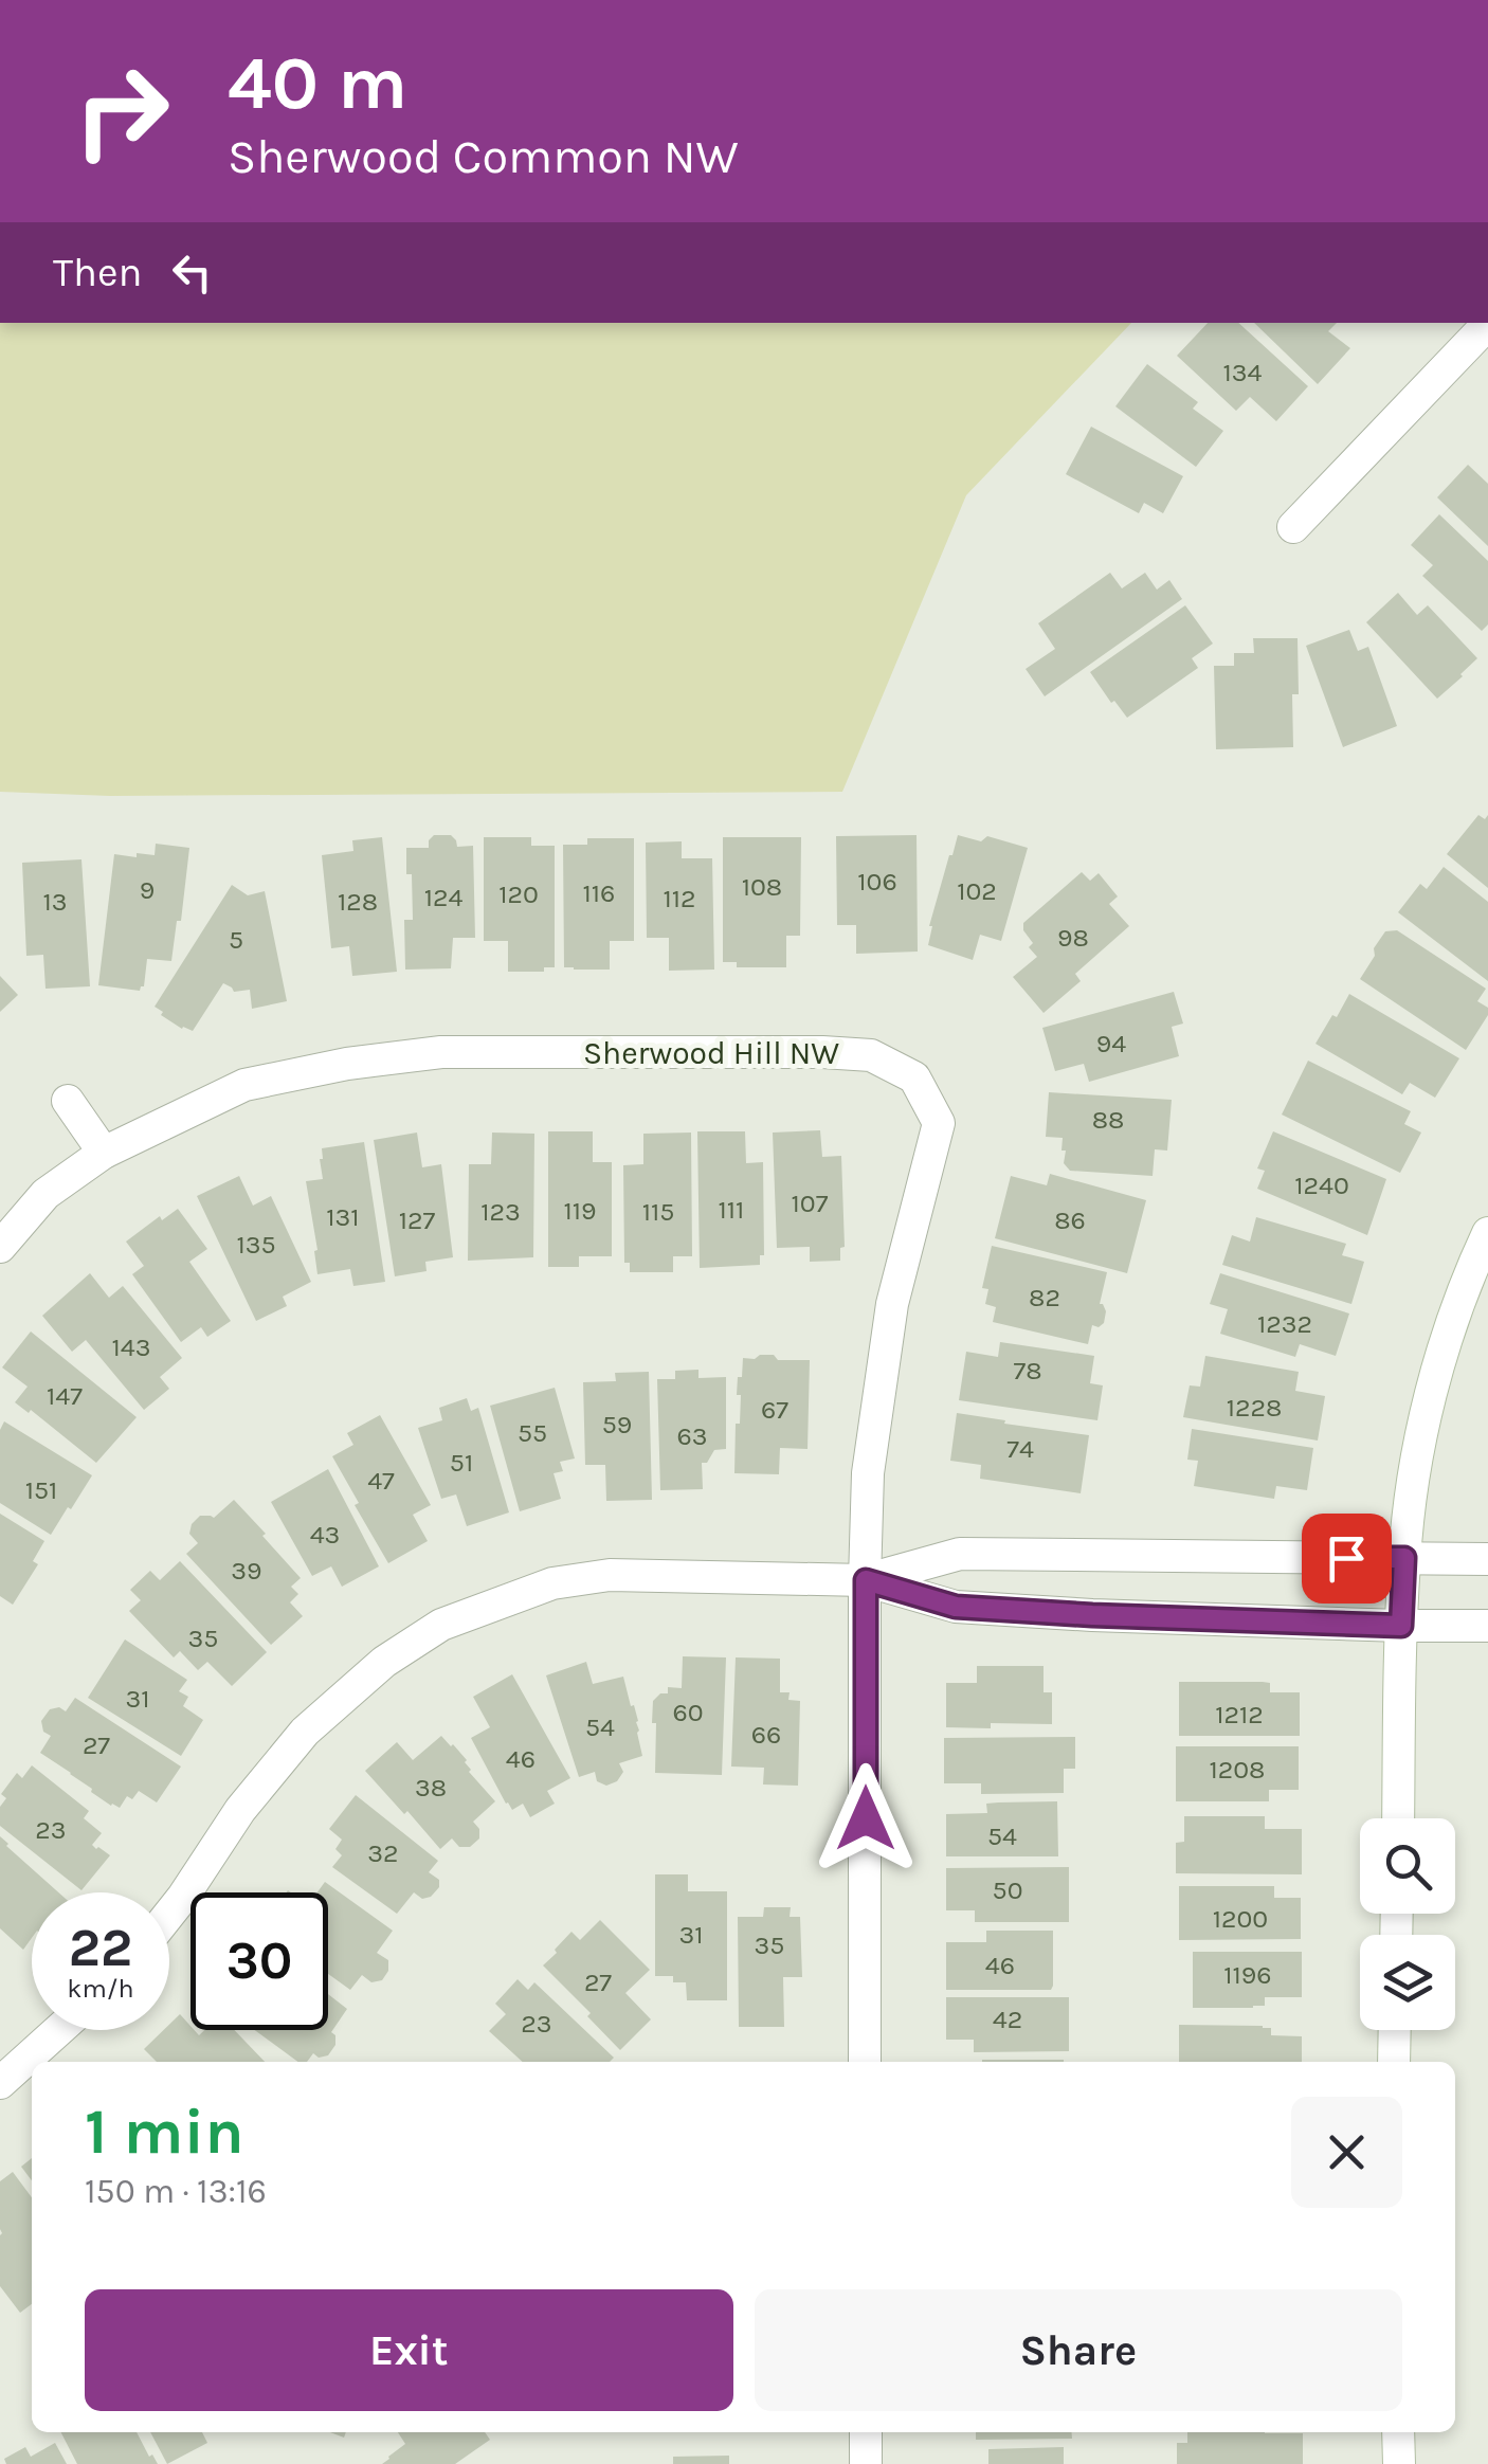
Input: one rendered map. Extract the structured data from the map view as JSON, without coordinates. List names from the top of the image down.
{
  "streets": {
    "street": ["Sherwood Hill NW"]
  },
  "house_numbers": [
    "134",
    "106",
    "108",
    "9",
    "102",
    "116",
    "120",
    "124",
    "112",
    "13",
    "128",
    "98",
    "5",
    "94",
    "88",
    "1240",
    "107",
    "111",
    "119",
    "123",
    "115",
    "131",
    "127",
    "86",
    "135",
    "82",
    "1232",
    "143",
    "78",
    "147",
    "1228",
    "67",
    "59",
    "55",
    "63",
    "74",
    "51",
    "47",
    "151",
    "43",
    "39",
    "35",
    "31",
    "60",
    "1212",
    "54",
    "66",
    "27",
    "46",
    "1208",
    "38",
    "23",
    "54",
    "32",
    "50",
    "1200",
    "31",
    "35",
    "46",
    "1196",
    "27",
    "42",
    "23"
  ],
  "page": {
    "turn": ["40 m", "Sherwood Common NW"],
    "then": "Then",
    "speed": "22 km/h",
    "limit": "30",
    "heading": ["1 min", "150 m · 13:16"],
    "buttons": ["Exit", "Share"]
  }
}
